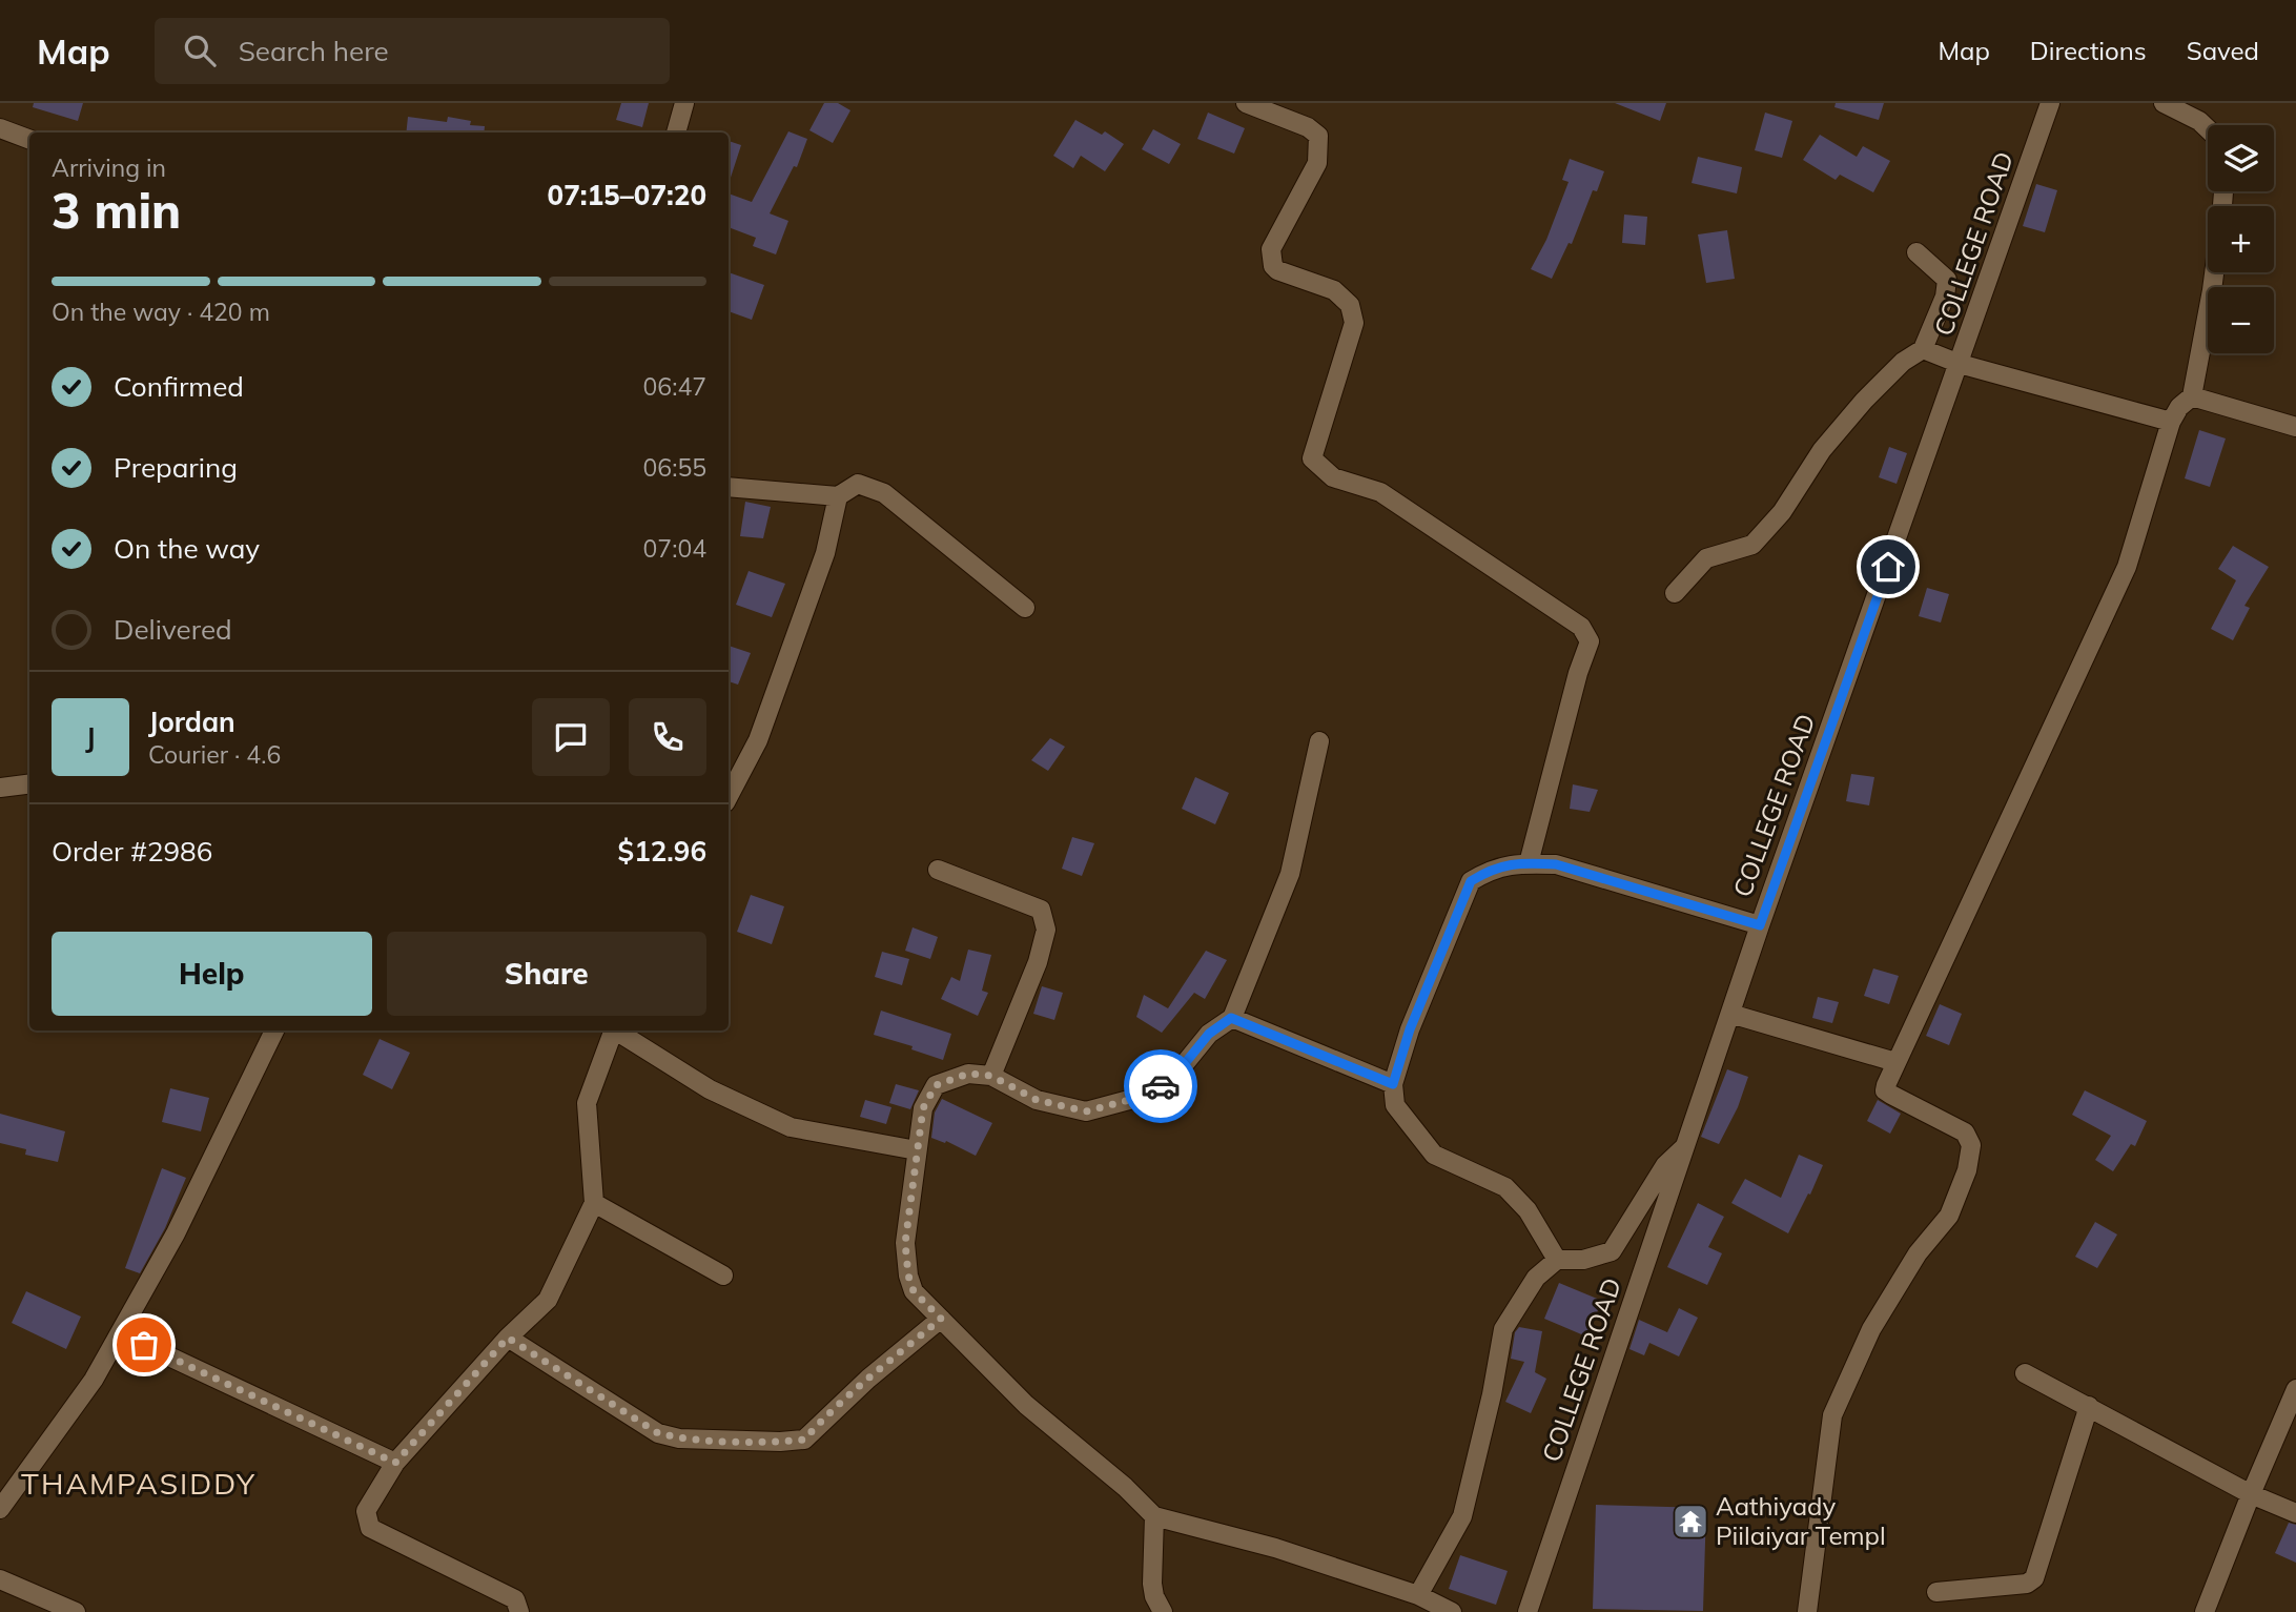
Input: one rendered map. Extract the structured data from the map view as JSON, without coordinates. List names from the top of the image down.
{
  "streets": {
    "street": ["COLLEGE ROAD"]
  },
  "districts": ["THAMPASIDDY"],
  "places": {
    "temple": ["Aathiyady Piilaiyar Templ"]
  },
  "page": {
    "header": "Map",
    "search": "Search here",
    "nav": ["Map", "Directions", "Saved"],
    "map_buttons": ["+", "−"],
    "heading": ["3 min", "Arriving in", "07:15–07:20"],
    "panel": [
      "Jordan",
      "Courier · 4.6",
      "Order #2986",
      "$12.96"
    ],
    "bar": "On the way · 420 m",
    "list": [
      ["Confirmed", "06:47"],
      ["Preparing", "06:55"],
      ["On the way", "07:04"],
      "Delivered"
    ],
    "round": "J",
    "buttons": ["Help", "Share"]
  }
}
